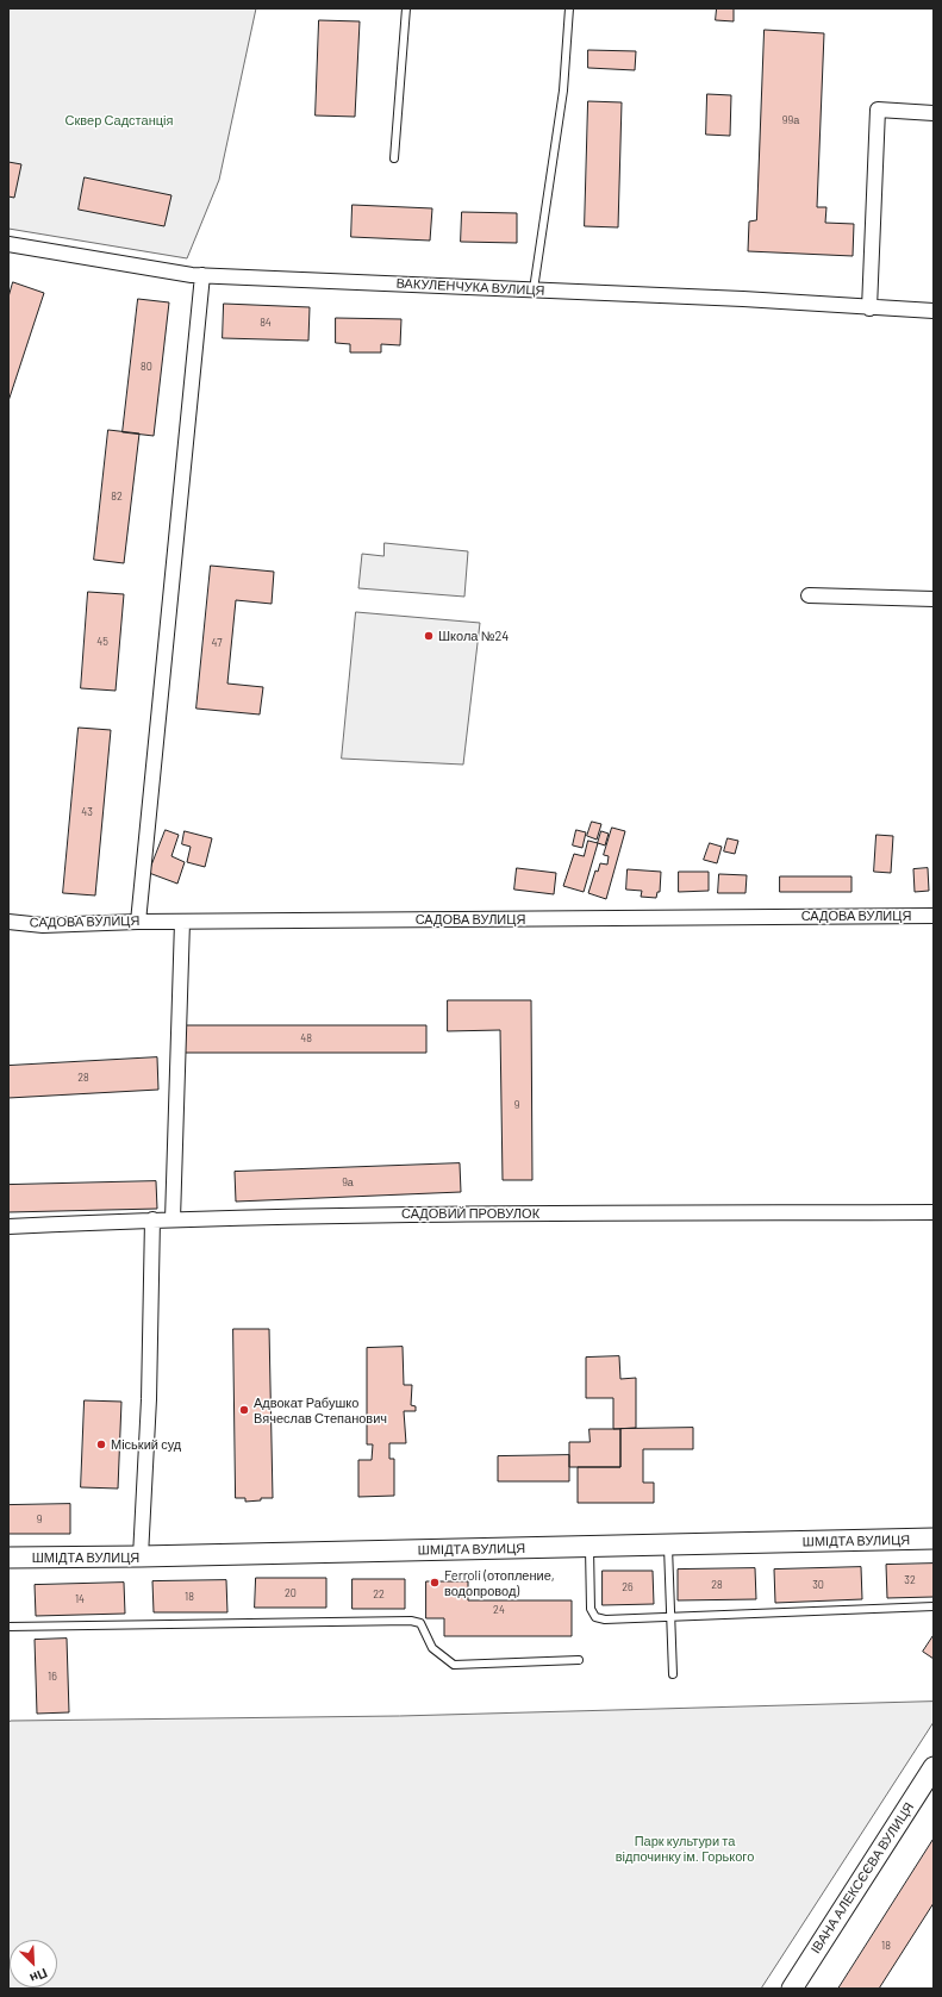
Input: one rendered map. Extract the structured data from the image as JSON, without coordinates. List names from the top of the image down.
{
  "streets": {
    "street": [
      "ВАКУЛЕНЧУКА ВУЛИЦЯ",
      "САДОВА ВУЛИЦЯ",
      "САДОВИЙ ПРОВУЛОК",
      "ШМІДТА ВУЛИЦЯ",
      "ІВАНА АЛЕКСЄЄВА ВУЛИЦЯ"
    ]
  },
  "parks": ["Сквер Садстанція", "Парк культури та відпочинку ім. Горького"],
  "places": [
    "Школа №24",
    "Адвокат Рабушко Вячеслав Степанович",
    "Міський суд",
    "Ferroli (отопление, водопровод)"
  ],
  "house_numbers": [
    "99а",
    "84",
    "80",
    "82",
    "45",
    "47",
    "43",
    "48",
    "28",
    "9",
    "9а",
    "9",
    "32",
    "28",
    "30",
    "26",
    "20",
    "22",
    "18",
    "14",
    "24",
    "16",
    "18"
  ],
  "north": "bottom right"
}
